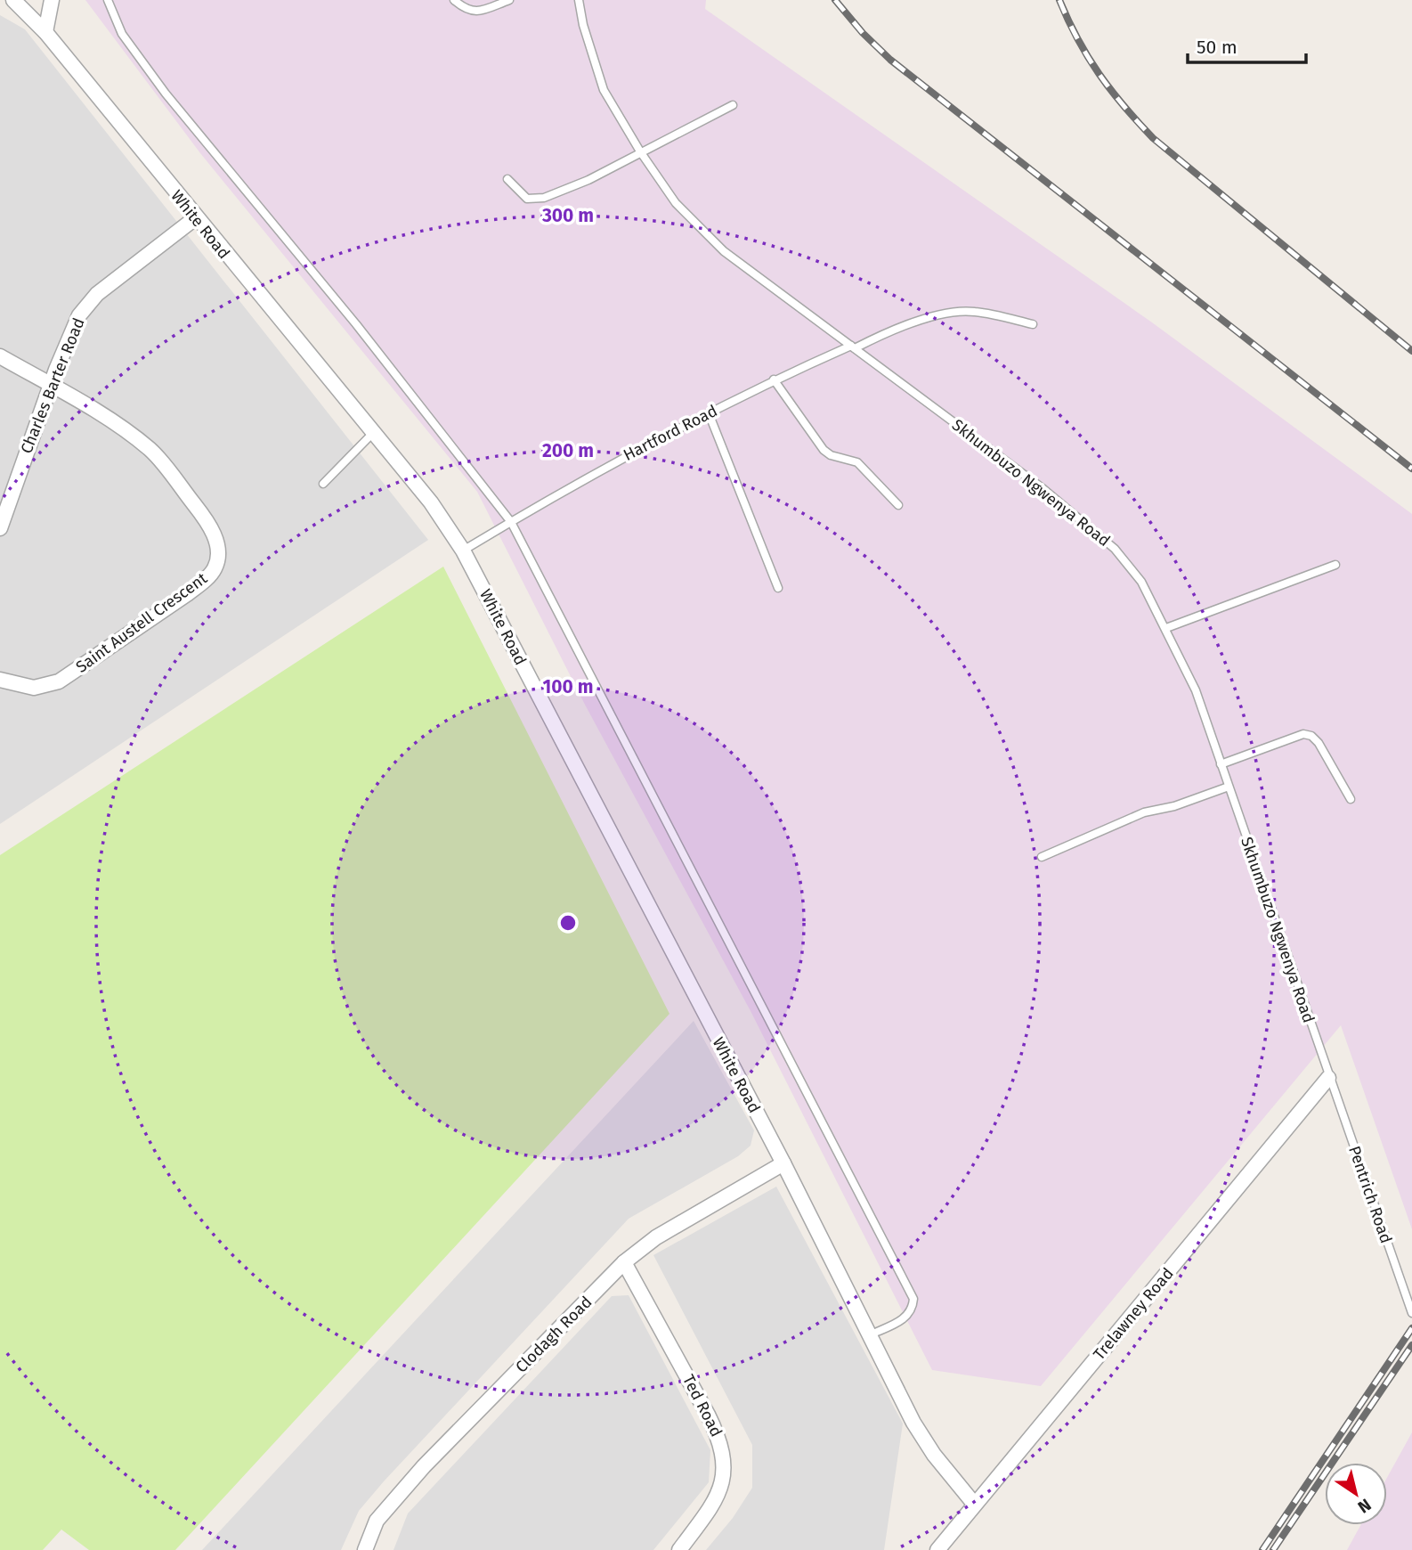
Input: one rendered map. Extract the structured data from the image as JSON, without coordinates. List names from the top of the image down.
{
  "streets": {
    "street": [
      "White Road",
      "Charles Barter Road",
      "Saint Austell Crescent",
      "Trelawney Road",
      "Clodagh Road",
      "Ted Road"
    ],
    "lane": ["Hartford Road", "Skhumbuzo Ngwenya Road", "Pentrich Road"]
  },
  "crossings": [
    ["White Road", "Charles Barter Road"],
    ["White Road", "Hartford Road"],
    ["White Road", "Trelawney Road"],
    ["White Road", "Clodagh Road"],
    ["Charles Barter Road", "Saint Austell Crescent"],
    ["Hartford Road", "Skhumbuzo Ngwenya Road"],
    ["Skhumbuzo Ngwenya Road", "Pentrich Road"],
    ["Skhumbuzo Ngwenya Road", "Trelawney Road"],
    ["Pentrich Road", "Trelawney Road"],
    ["Clodagh Road", "Ted Road"]
  ],
  "scale_bar": "50 m",
  "north": "bottom right",
  "rings": ["300 m", "200 m", "100 m"]
}
